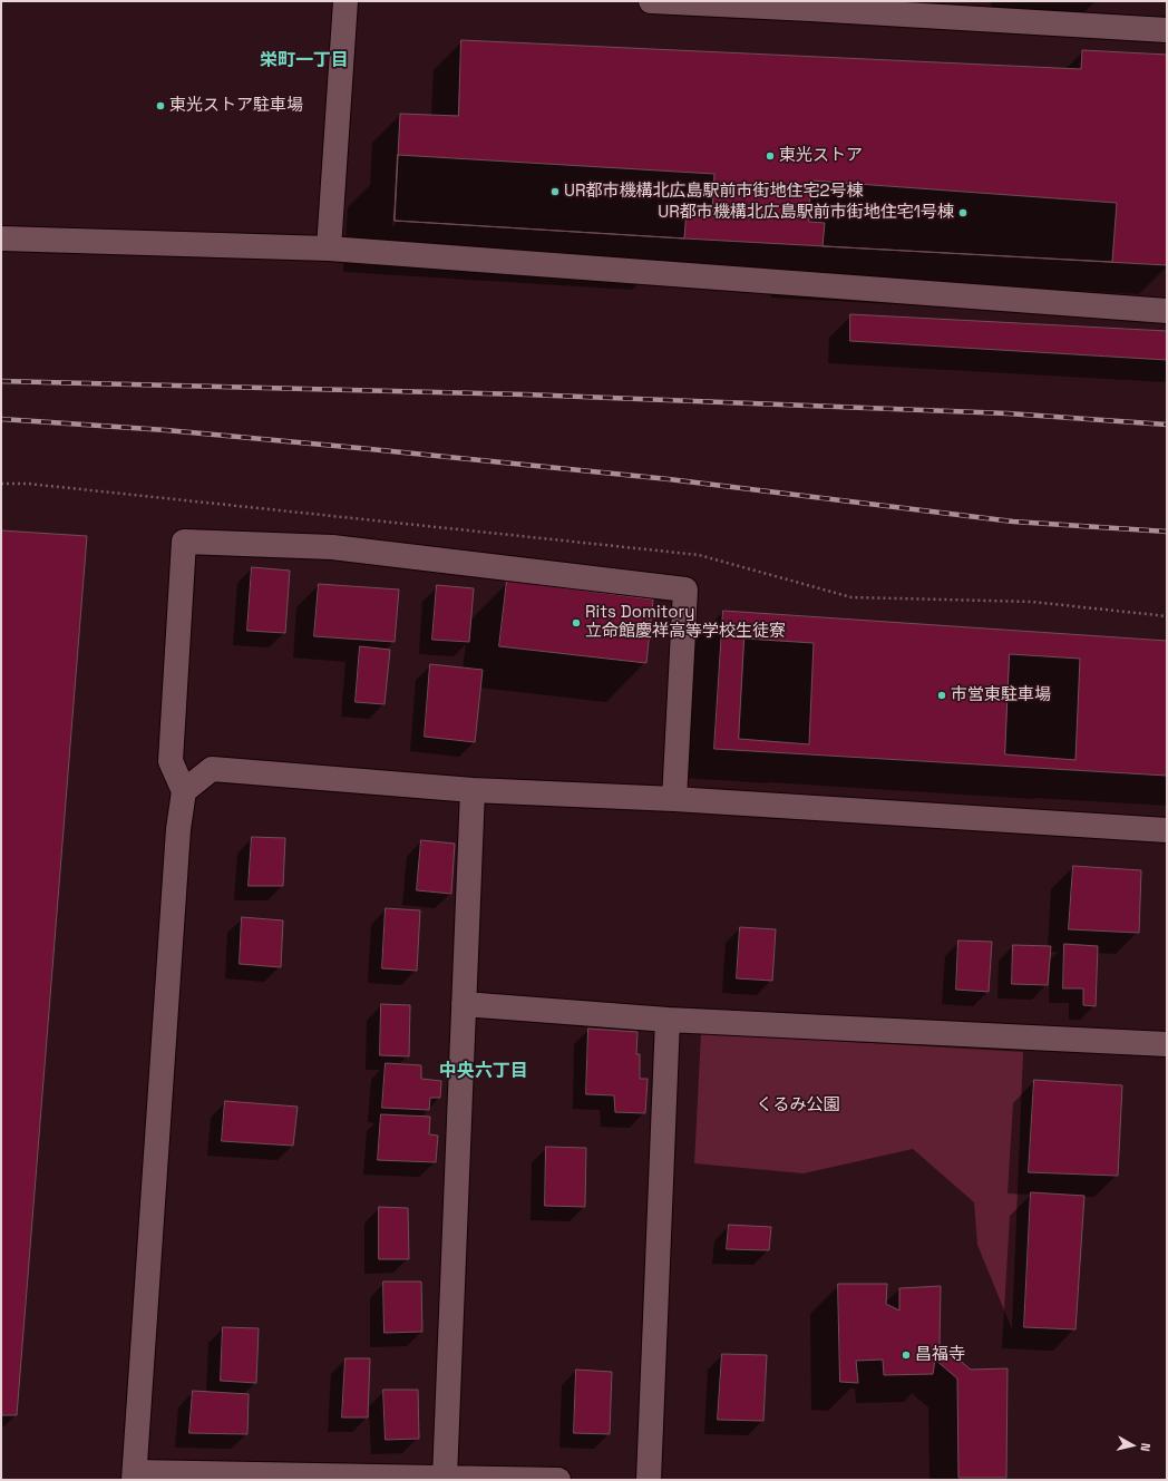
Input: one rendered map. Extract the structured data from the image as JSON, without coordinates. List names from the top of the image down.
{
  "districts": ["栄町一丁目", "中央六丁目"],
  "parks": ["くるみ公園"],
  "places": [
    "東光ストア駐車場",
    "東光ストア",
    "UR都市機構北広島駅前市街地住宅2号棟",
    "UR都市機構北広島駅前市街地住宅1号棟",
    "Rits Domitory 立命館慶祥高等学校生徒寮",
    "市営東駐車場",
    "昌福寺"
  ],
  "north": "right"
}
